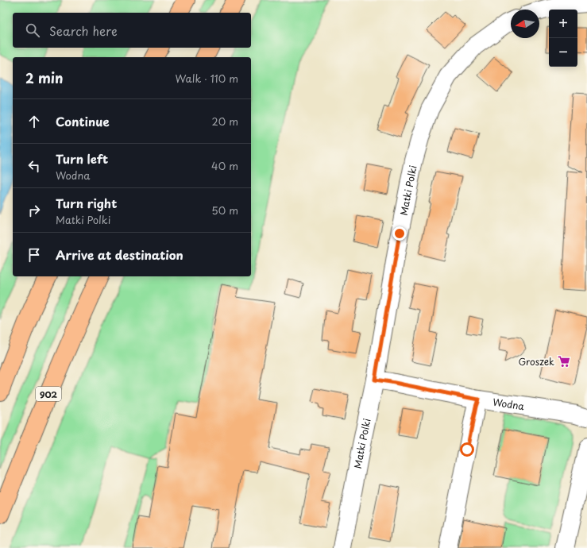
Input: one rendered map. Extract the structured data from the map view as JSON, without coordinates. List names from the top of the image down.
{
  "streets": {
    "main road": ["902"],
    "street": ["Matki Polki", "Wodna"]
  },
  "crossings": [
    ["Matki Polki", "Wodna"]
  ],
  "places": {
    "supermarket": ["Groszek"]
  },
  "north": "left",
  "page": {
    "map_buttons": ["+", "−"],
    "search": "Search here",
    "heading": ["2 min", "Walk · 110 m"],
    "list": [
      ["Continue", "20 m"],
      ["Turn left", "Wodna", "40 m"],
      ["Turn right", "Matki Polki", "50 m"],
      "Arrive at destination"
    ]
  }
}
